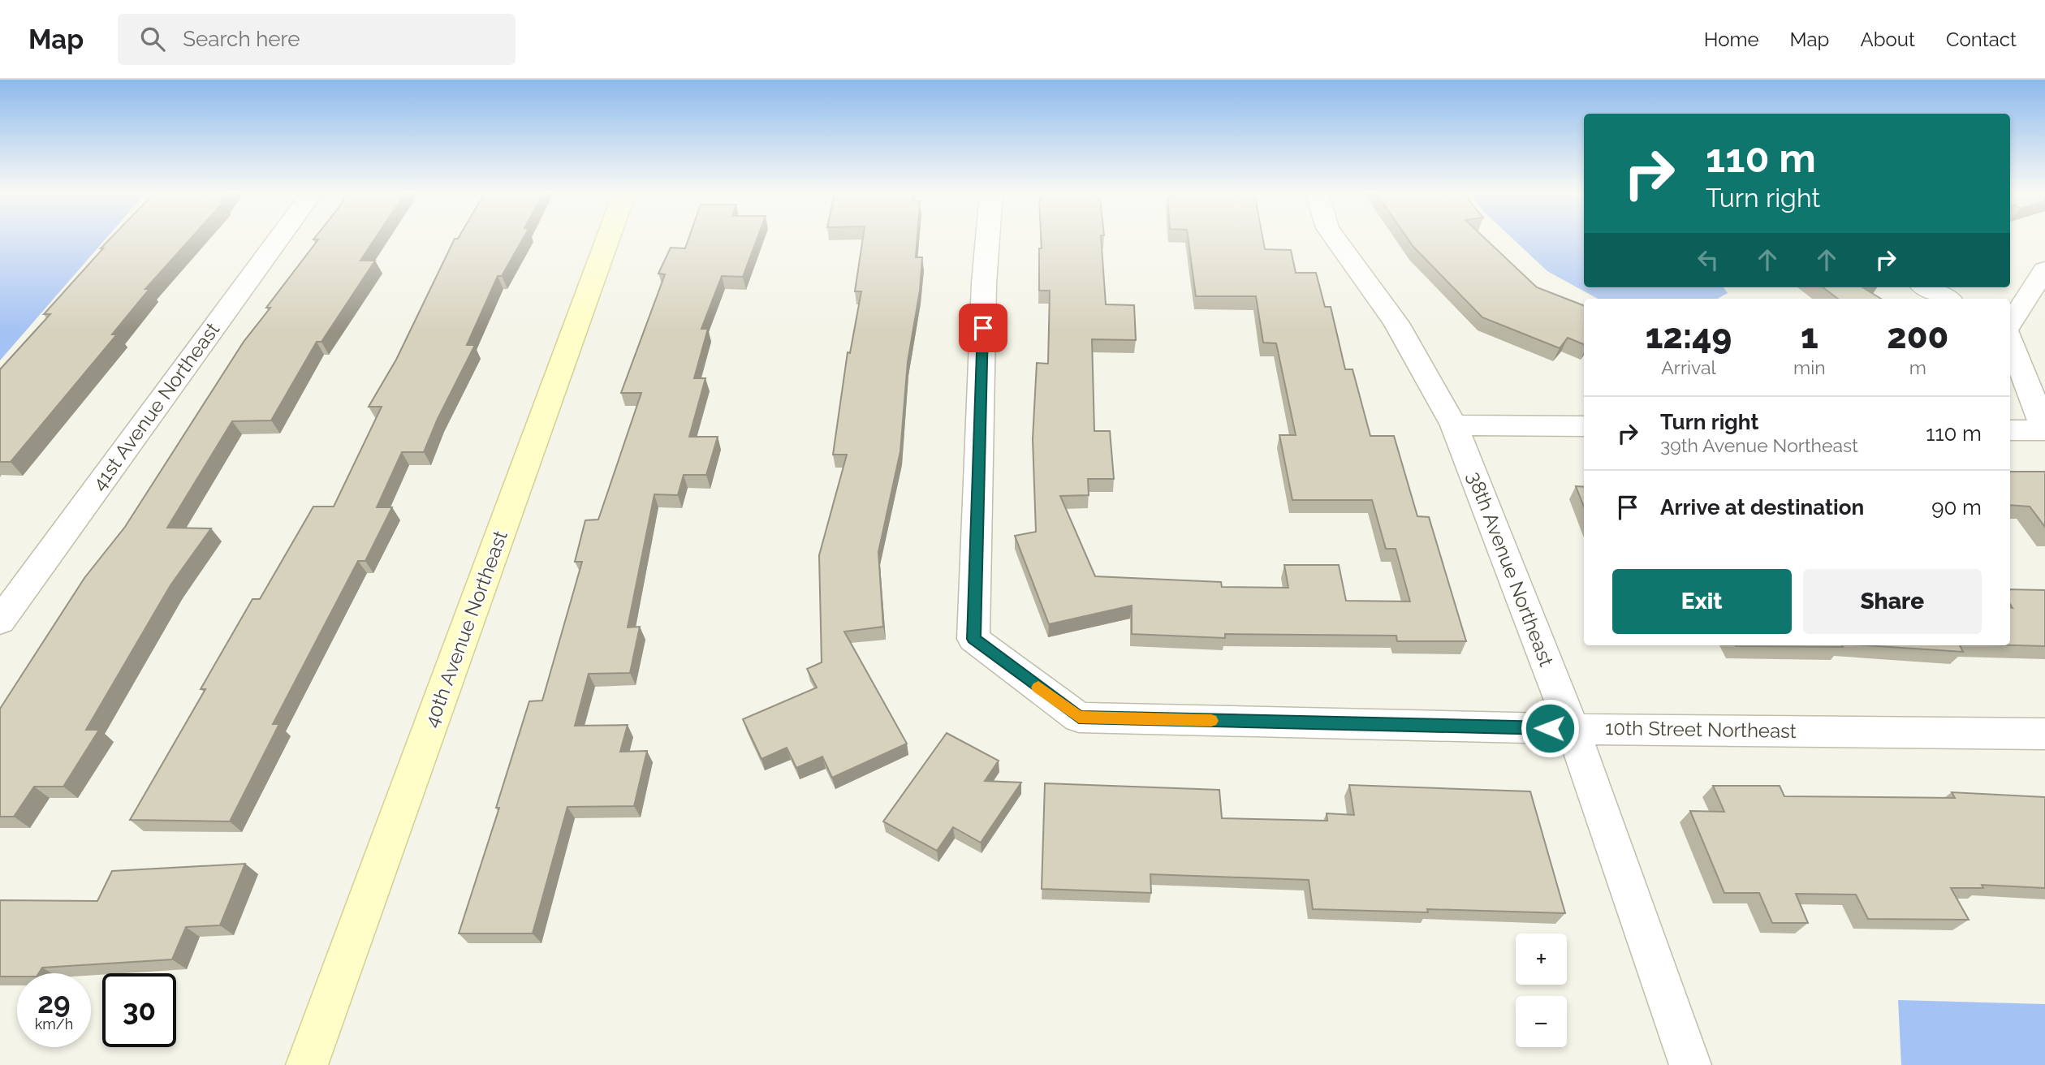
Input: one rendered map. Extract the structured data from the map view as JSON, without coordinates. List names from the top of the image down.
{
  "streets": {
    "street": [
      "41st Avenue Northeast",
      "38th Avenue Northeast",
      "40th Avenue Northeast",
      "10th Street Northeast"
    ]
  },
  "crossings": [
    ["38th Avenue Northeast", "10th Street Northeast"]
  ],
  "page": {
    "header": "Map",
    "search": "Search here",
    "nav": [
      "Home",
      "Map",
      "About",
      "Contact"
    ],
    "turn": ["110 m", "Turn right"],
    "eta": [
      "12:49",
      "Arrival",
      "1",
      "min",
      "200",
      "m"
    ],
    "list": [
      {
        "name": "Turn right",
        "note": "39th Avenue Northeast",
        "value": "110 m"
      },
      {
        "name": "Arrive at destination",
        "value": "90 m"
      }
    ],
    "buttons": ["Exit", "Share"],
    "map_buttons": ["+", "−"],
    "speed": "29 km/h",
    "limit": "30"
  }
}
